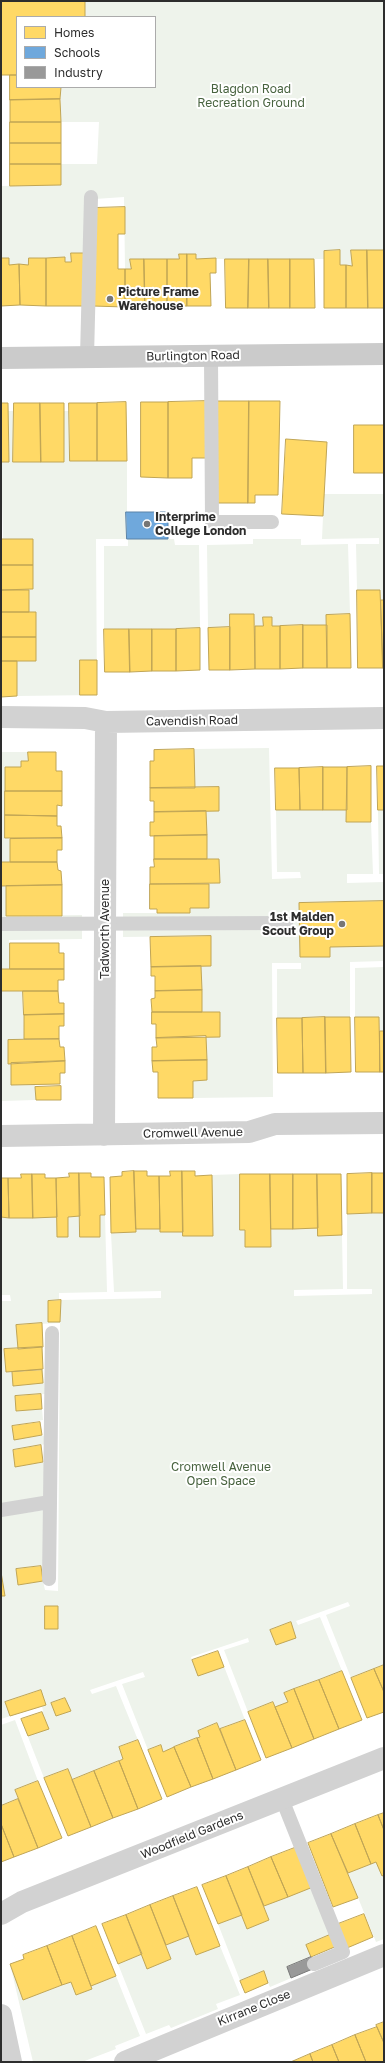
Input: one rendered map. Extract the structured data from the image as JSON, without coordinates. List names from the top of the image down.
{
  "streets": {
    "main road": ["Burlington Road"],
    "street": [
      "Cavendish Road",
      "Tadworth Avenue",
      "Cromwell Avenue",
      "Woodfield Gardens",
      "Kirrane Close"
    ]
  },
  "crossings": [
    ["Cavendish Road", "Tadworth Avenue"],
    ["Tadworth Avenue", "Cromwell Avenue"]
  ],
  "parks": ["Blagdon Road Recreation Ground", "Cromwell Avenue Open Space"],
  "places": ["Picture Frame Warehouse", "Interprime College London", "1st Malden Scout Group"],
  "legend": ["Homes", "Schools", "Industry"]
}
